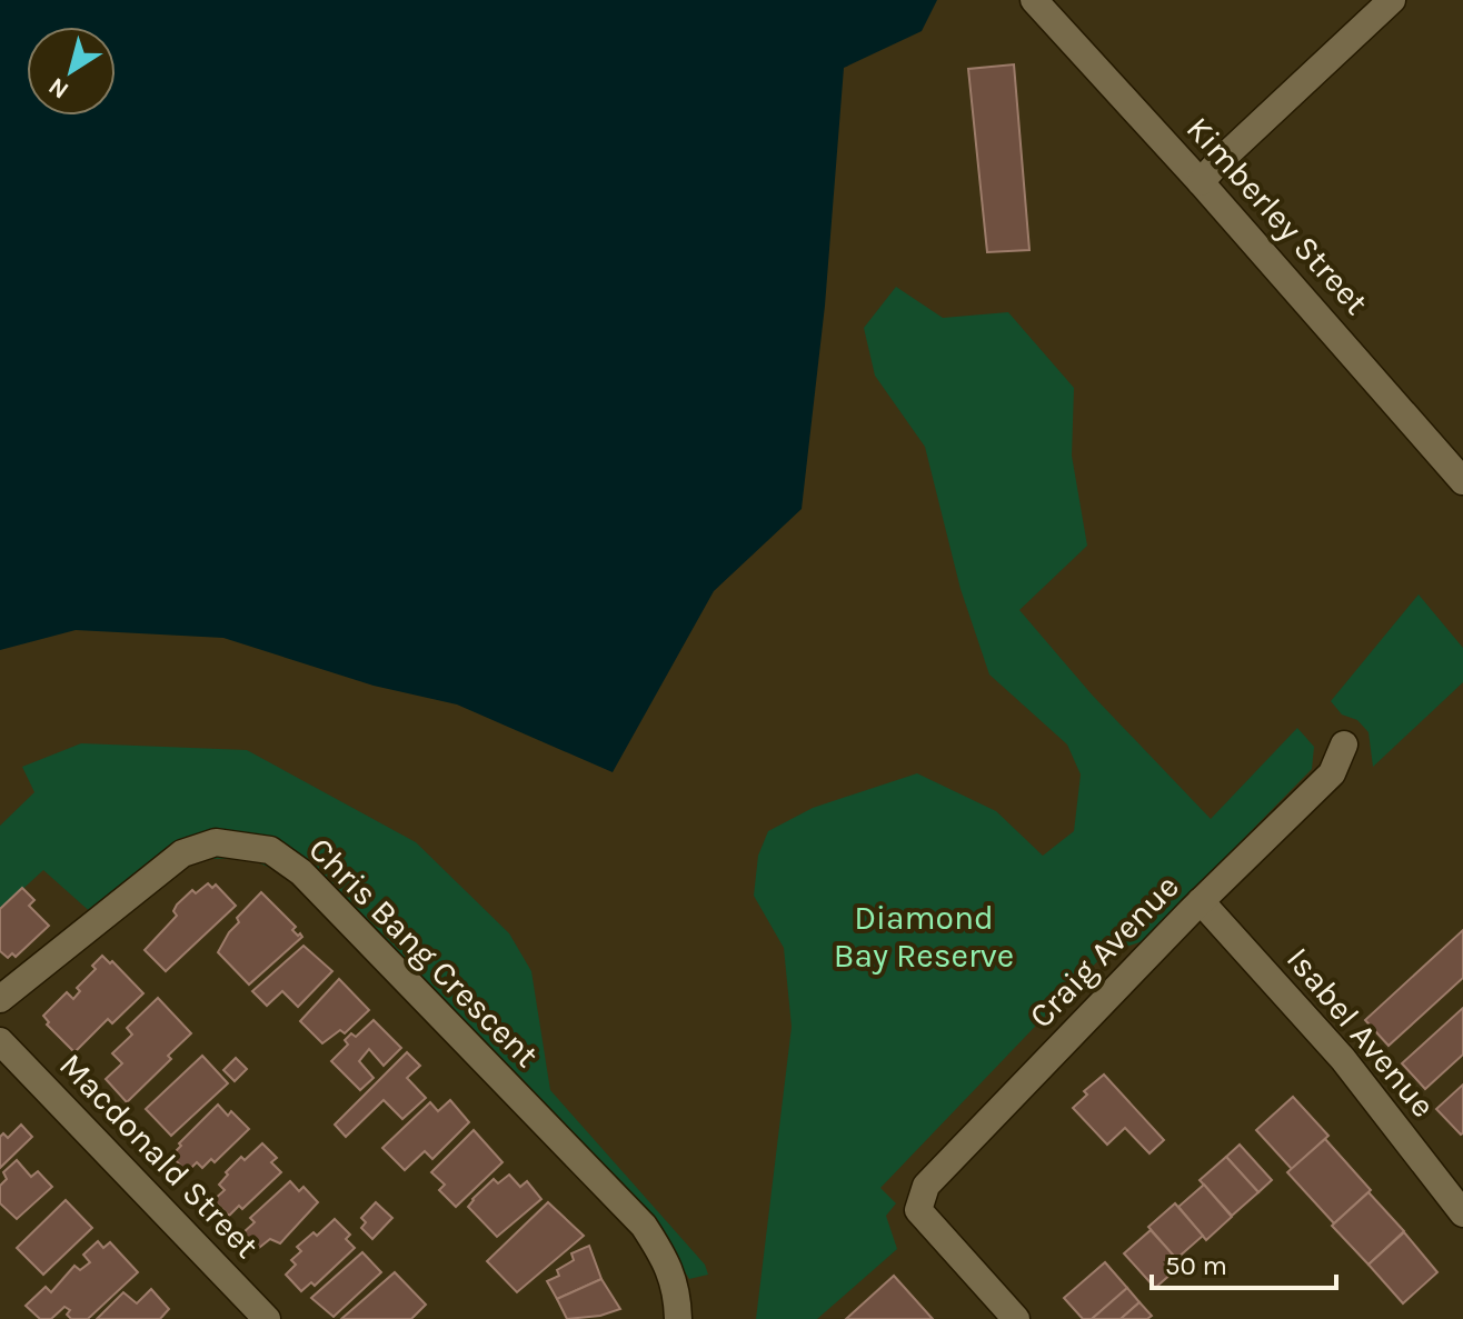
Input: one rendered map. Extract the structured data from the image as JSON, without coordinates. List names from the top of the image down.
{
  "streets": {
    "street": [
      "Kimberley Street",
      "Craig Avenue",
      "Chris Bang Crescent",
      "Isabel Avenue",
      "Macdonald Street"
    ]
  },
  "crossings": [
    ["Craig Avenue", "Isabel Avenue"]
  ],
  "parks": ["Diamond Bay Reserve"],
  "scale_bar": "50 m",
  "north": "bottom left"
}
